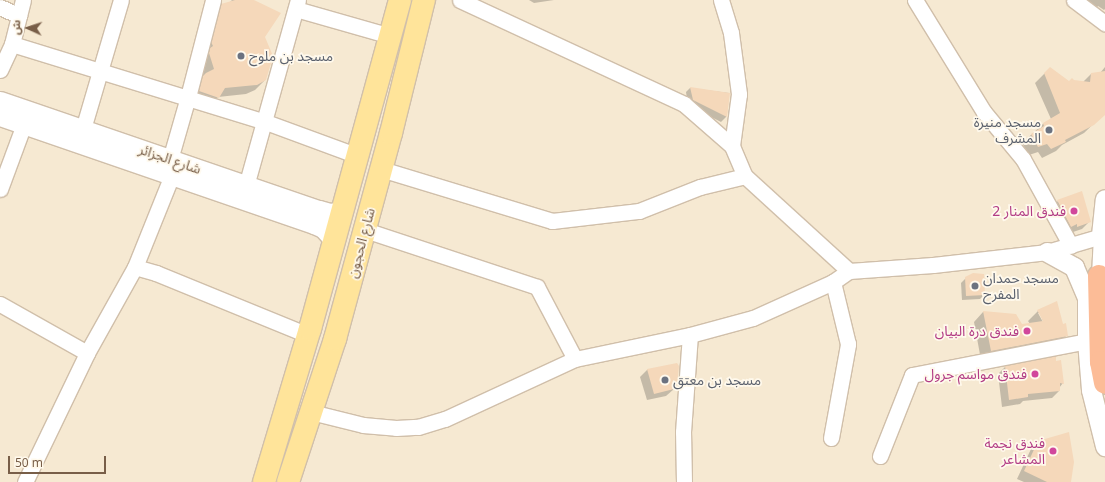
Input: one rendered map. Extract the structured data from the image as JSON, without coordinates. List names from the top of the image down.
{
  "streets": {
    "main road": ["شارع الحجون"],
    "street": ["شارع الجزائر"]
  },
  "crossings": [
    ["شارع الجزائر", "شارع الحجون"]
  ],
  "places": [
    "مسجد بن ملوح",
    "مسجد منيرة المشرف",
    "فندق المنار 2",
    "مسجد حمدان المفرح",
    "فندق درة البيان",
    "فندق مواسم جرول",
    "مسجد بن معتق",
    "فندق نجمة المشاعر"
  ],
  "scale_bar": "50 m",
  "north": "left"
}
